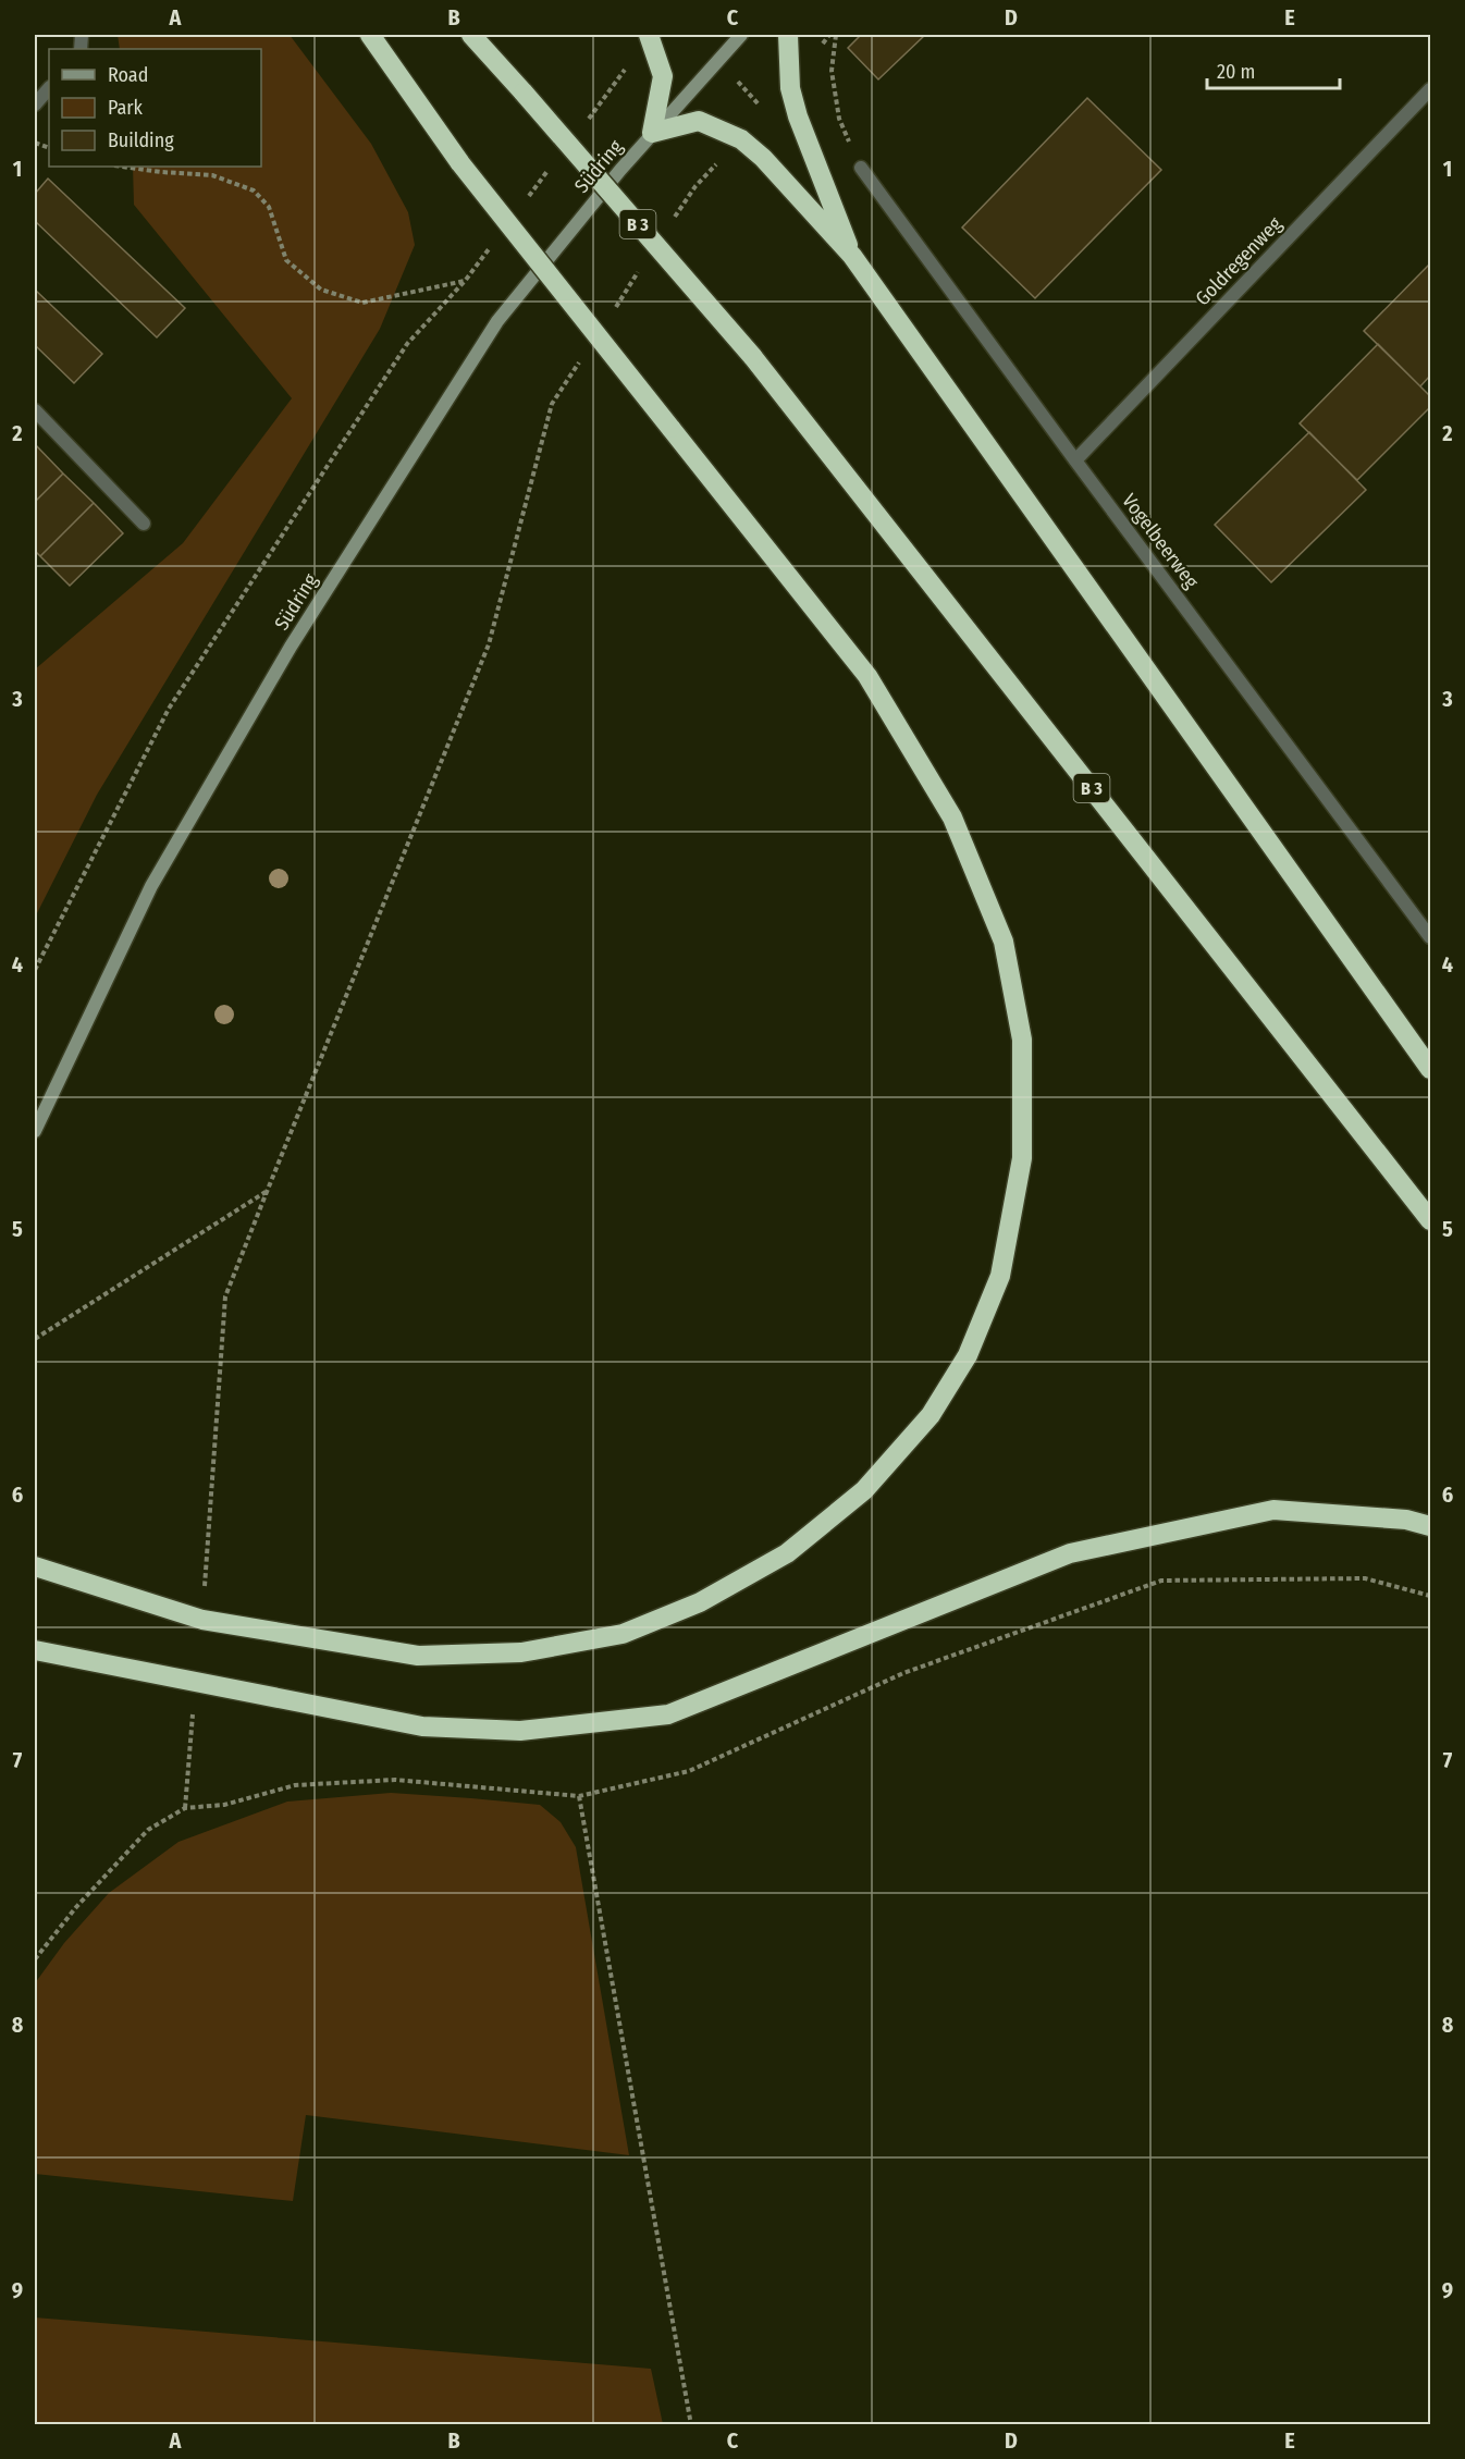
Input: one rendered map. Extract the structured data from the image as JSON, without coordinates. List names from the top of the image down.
{
  "streets": {
    "highway": ["B 3"],
    "street": ["Südring", "Goldregenweg", "Vogelbeerweg"]
  },
  "crossings": [
    ["Goldregenweg", "Vogelbeerweg"]
  ],
  "legend": ["Road", "Park", "Building"],
  "scale_bar": "20 m",
  "grid": {
    "columns": [
      "A",
      "B",
      "C",
      "D",
      "E"
    ],
    "rows": [
      "1",
      "2",
      "3",
      "4",
      "5",
      "6",
      "7",
      "8",
      "9"
    ]
  }
}
